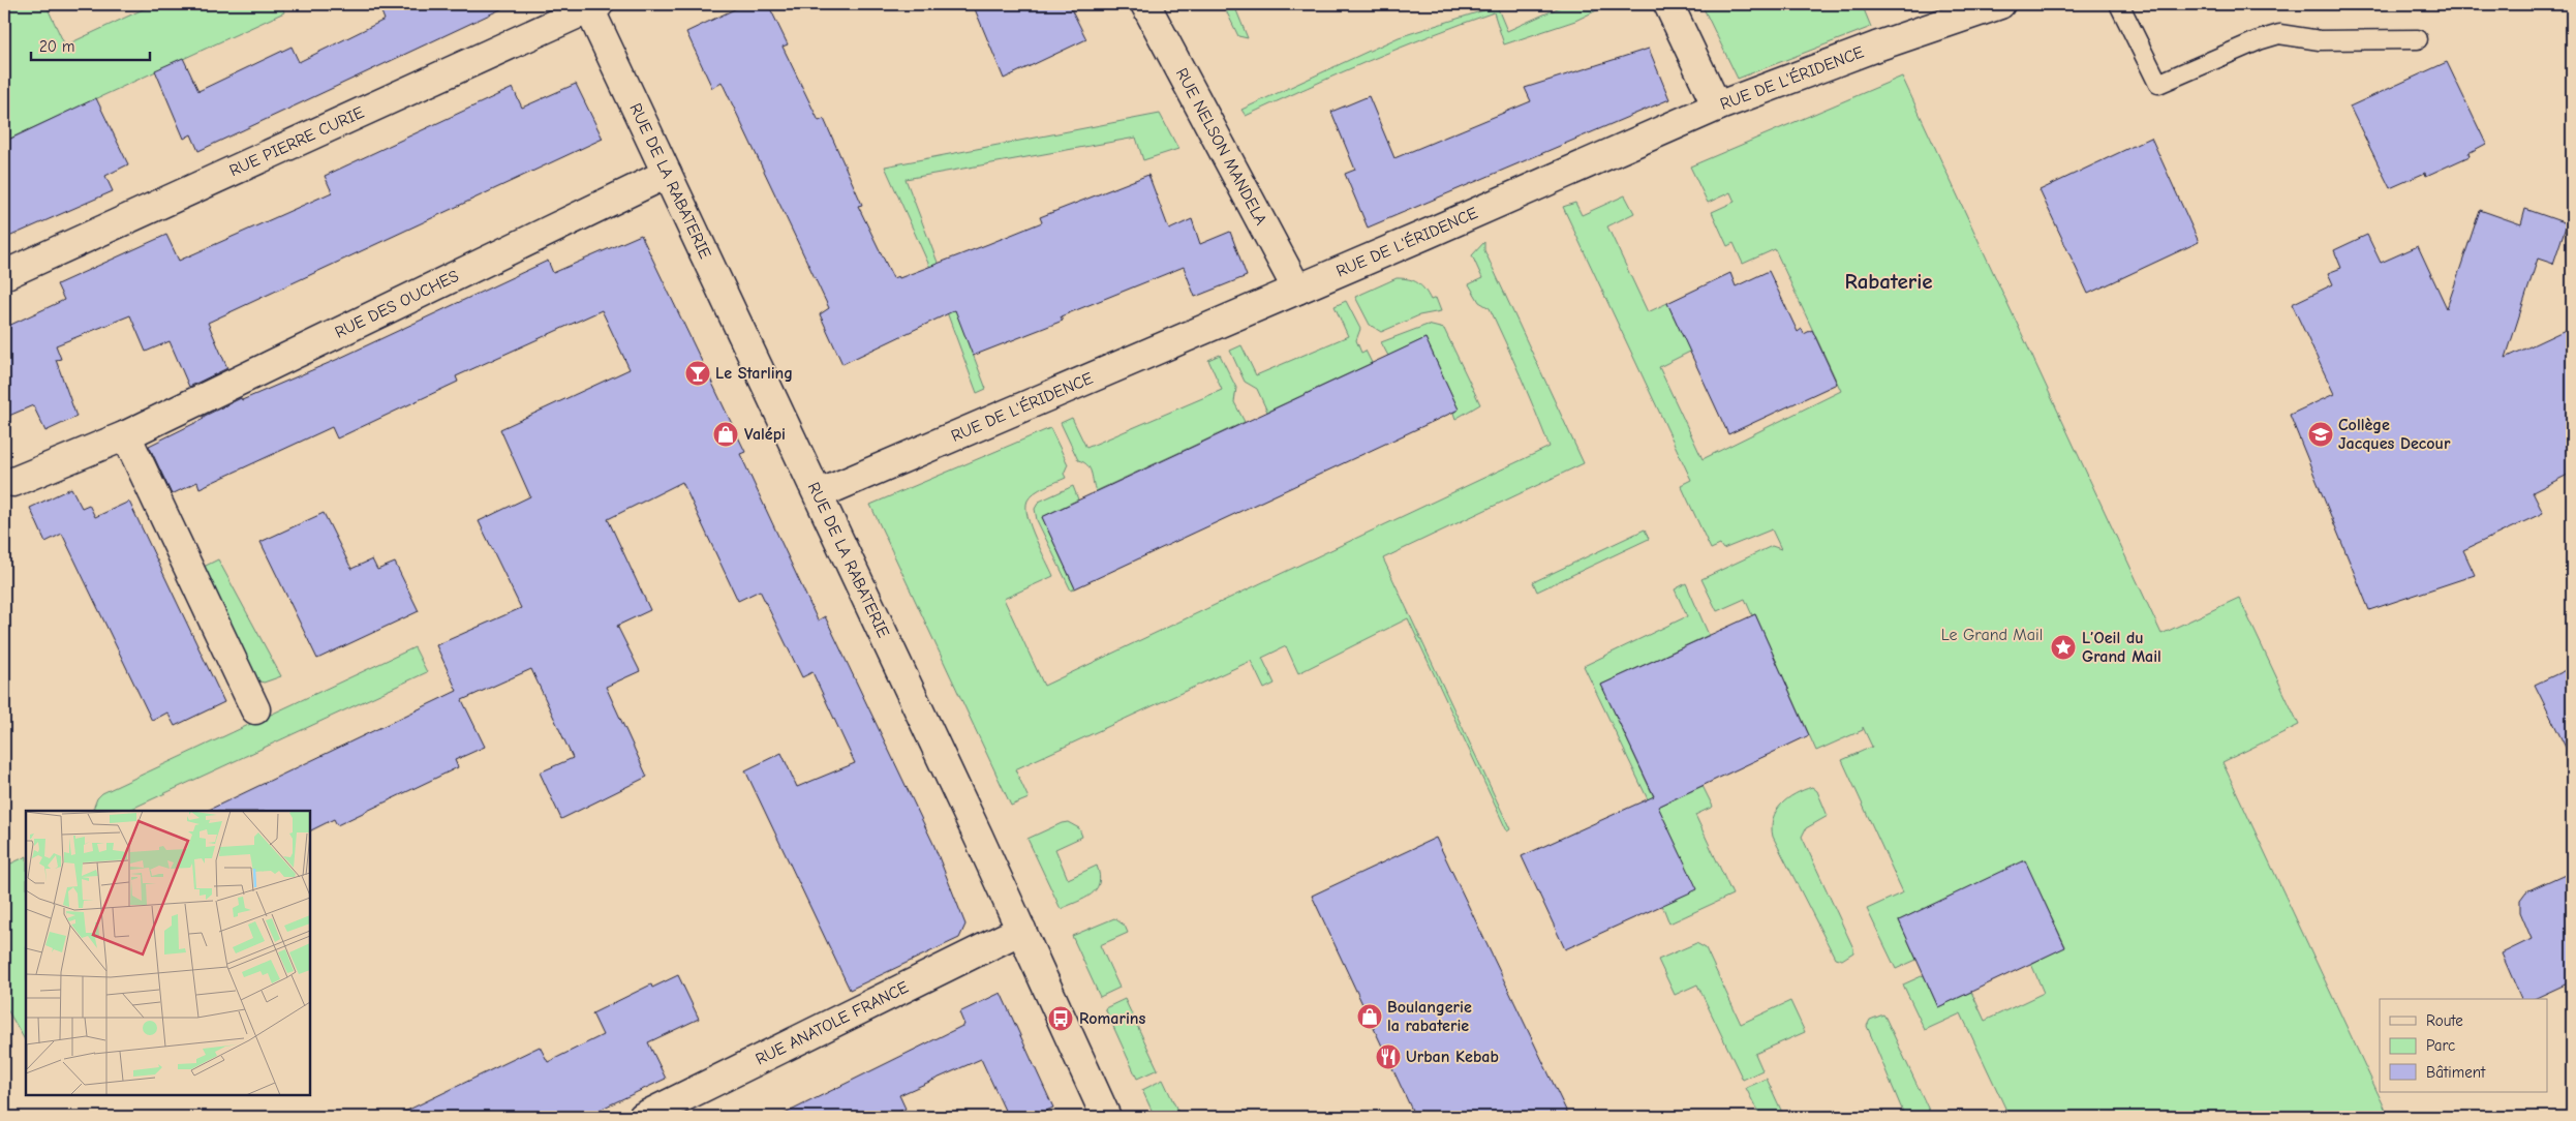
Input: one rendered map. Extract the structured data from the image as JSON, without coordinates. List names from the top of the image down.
{
  "streets": {
    "street": [
      "RUE DE L'ÉRIDENCE",
      "RUE PIERRE CURIE",
      "RUE NELSON MANDELA",
      "RUE DE LA RABATERIE",
      "RUE DES OUCHES",
      "RUE ANATOLE FRANCE"
    ]
  },
  "crossings": [
    ["RUE DE L'ÉRIDENCE", "RUE NELSON MANDELA"],
    ["RUE DE L'ÉRIDENCE", "RUE DE LA RABATERIE"],
    ["RUE PIERRE CURIE", "RUE DE LA RABATERIE"],
    ["RUE DE LA RABATERIE", "RUE DES OUCHES"],
    ["RUE DE LA RABATERIE", "RUE ANATOLE FRANCE"]
  ],
  "districts": ["Rabaterie"],
  "parks": ["Le Grand Mail"],
  "places": {
    "bar": ["Le Starling"],
    "shop": ["Valépi", "Boulangerie la rabaterie"],
    "school or university": ["Collège Jacques Decour"],
    "place": ["L’Oeil du Grand Mail"],
    "bus stop": ["Romarins"],
    "restaurant": ["Urban Kebab"]
  },
  "legend": ["Route", "Parc", "Bâtiment"],
  "scale_bar": "20 m"
}
